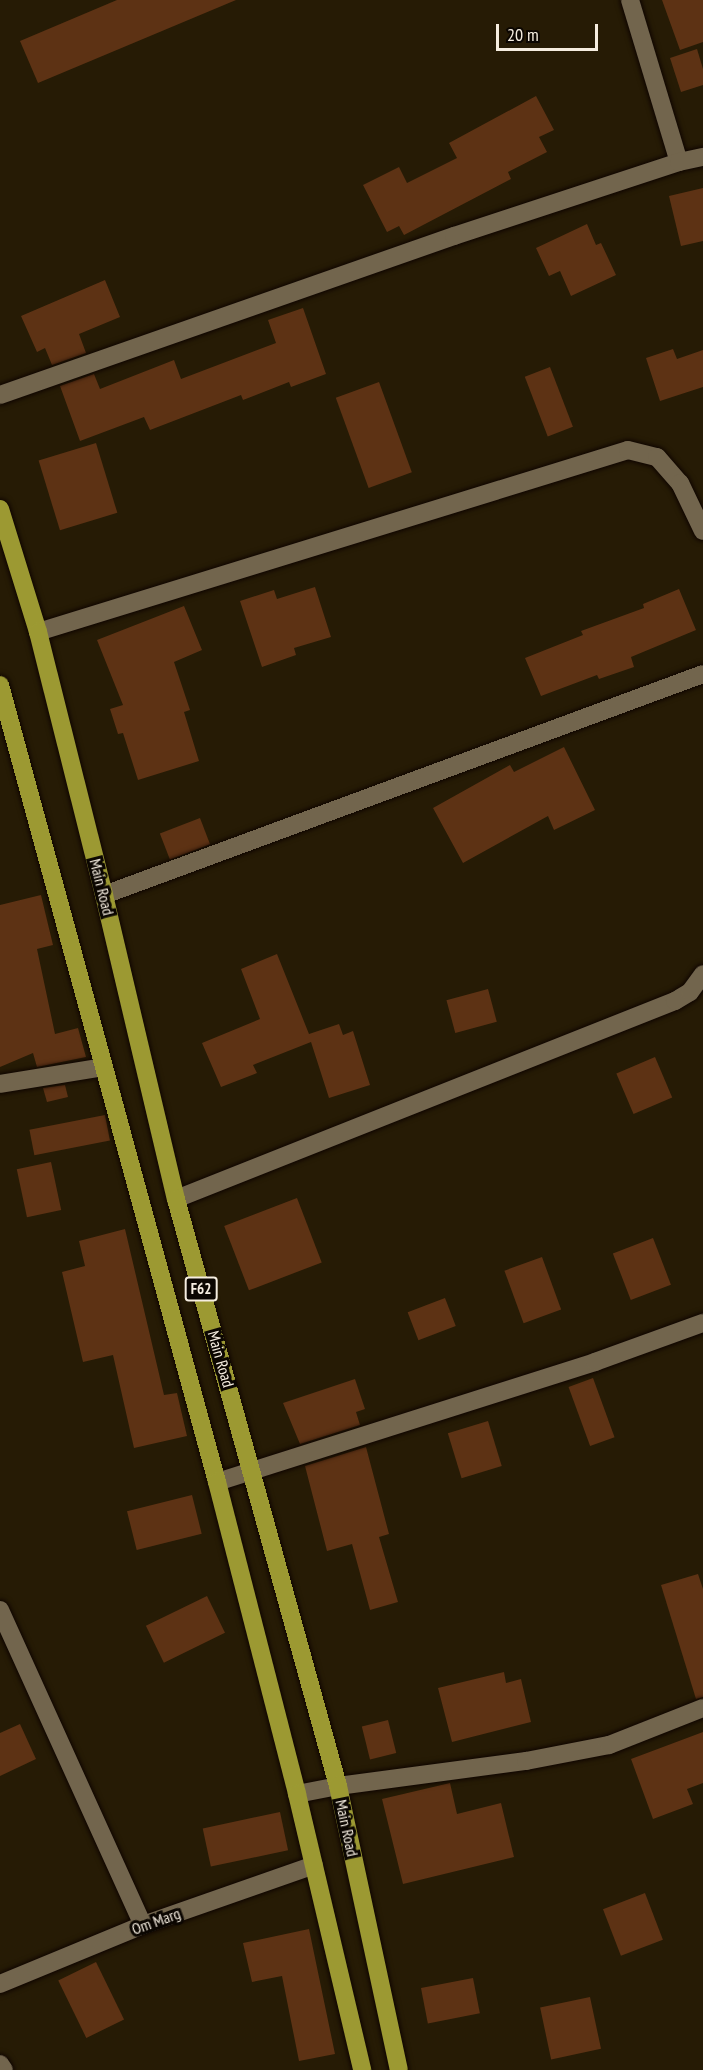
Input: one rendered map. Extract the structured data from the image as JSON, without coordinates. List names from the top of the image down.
{
  "streets": {
    "main road": ["Main Road", "F62"],
    "street": ["Om Marg"]
  },
  "crossings": [
    ["F62", "Om Marg"]
  ],
  "scale_bar": "20 m"
}
